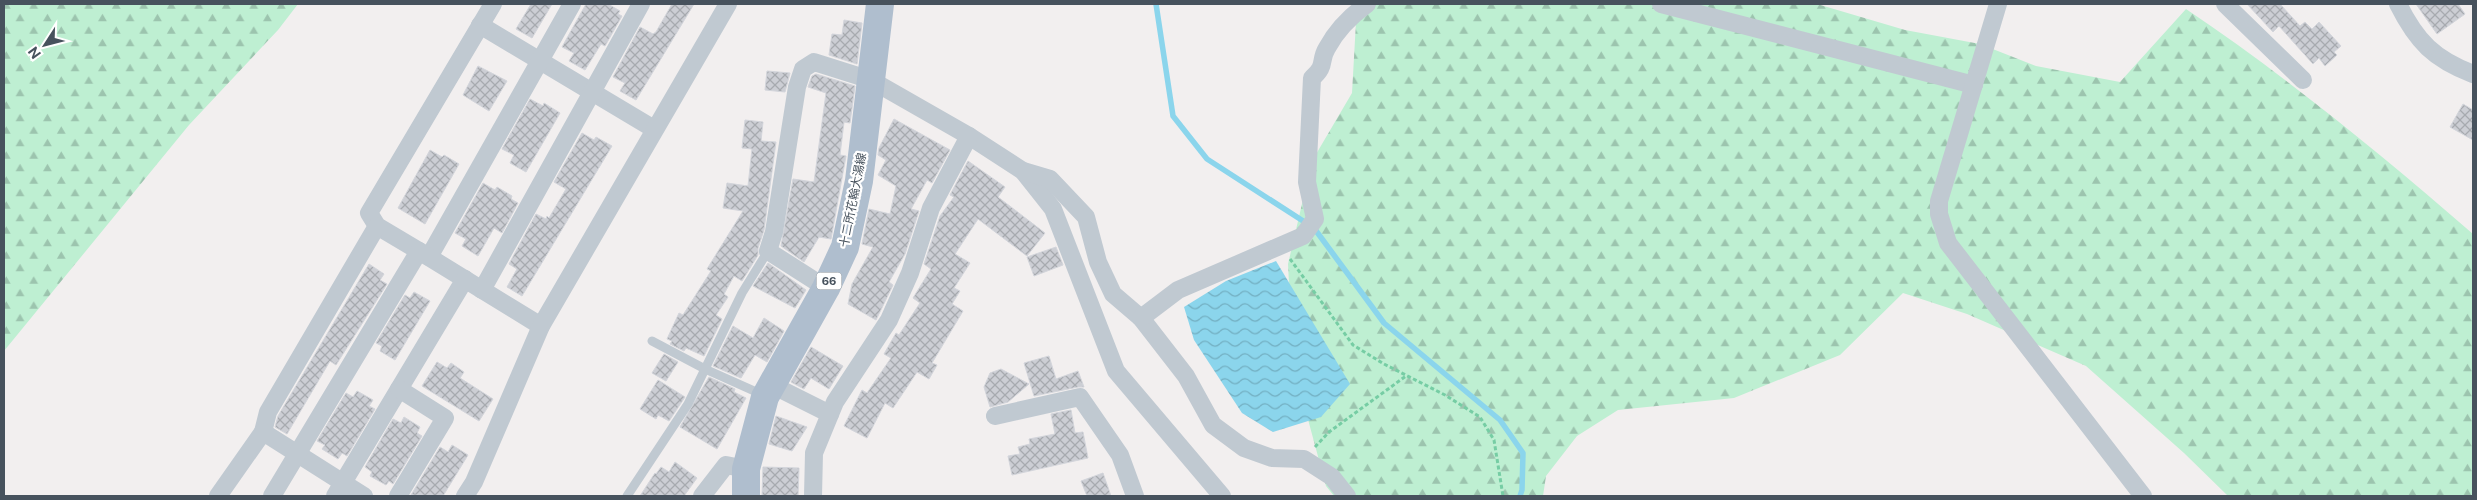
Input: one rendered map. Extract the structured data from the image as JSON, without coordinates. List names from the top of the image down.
{
  "streets": {
    "main road": ["十二所花輪大湯線", "66"]
  },
  "north": "bottom left"
}
